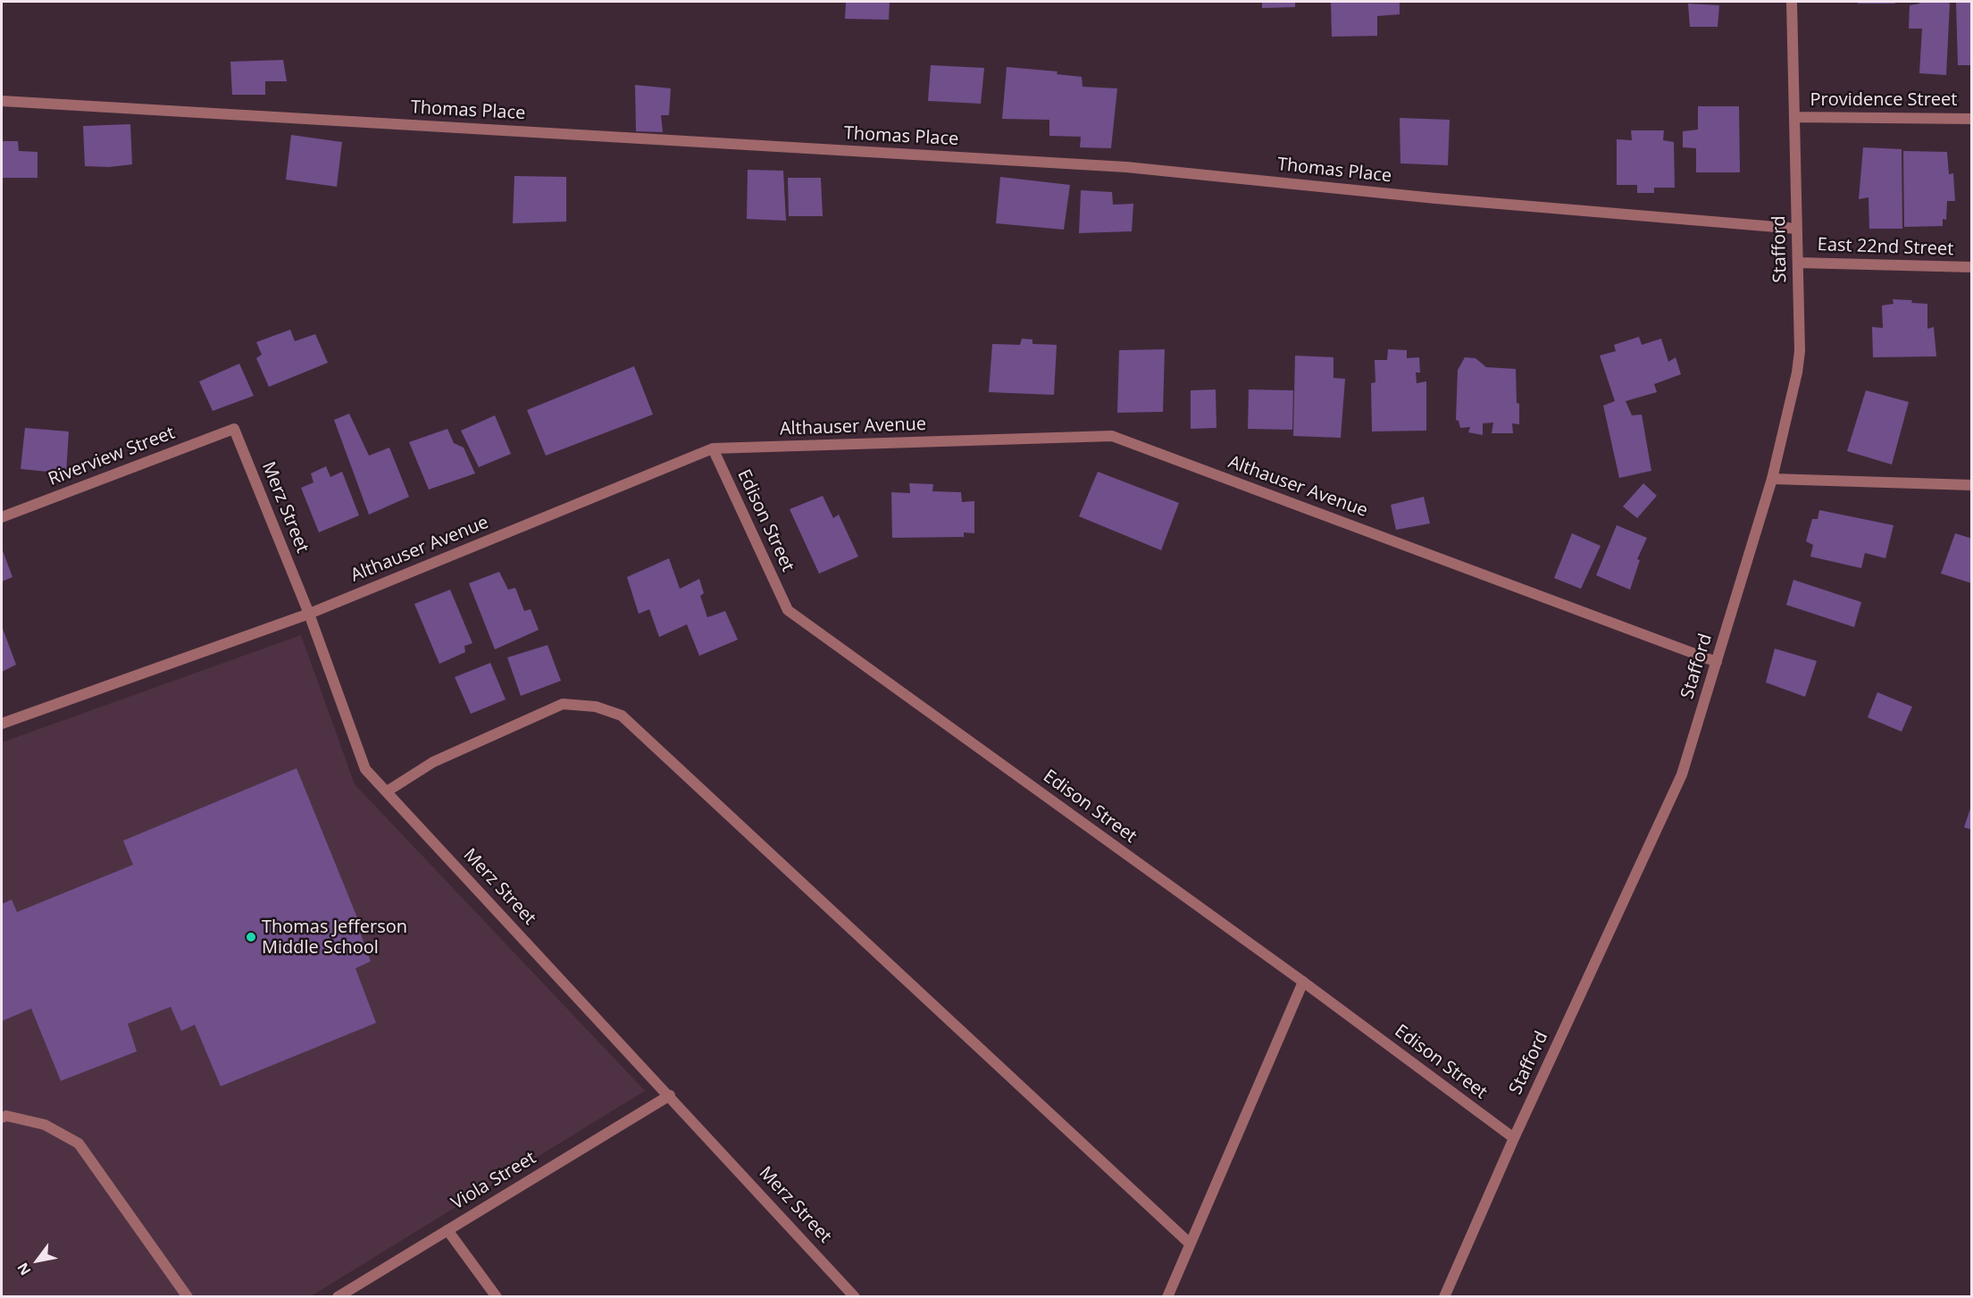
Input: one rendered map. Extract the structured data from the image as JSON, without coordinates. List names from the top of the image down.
{
  "streets": {
    "street": [
      "Providence Street",
      "Thomas Place",
      "East 22nd Street",
      "Stafford",
      "Althauser Avenue",
      "Riverview Street",
      "Merz Street",
      "Edison Street",
      "Viola Street"
    ]
  },
  "crossings": [
    ["Providence Street", "Stafford"],
    ["Thomas Place", "Stafford"],
    ["East 22nd Street", "Stafford"],
    ["Stafford", "Althauser Avenue"],
    ["Stafford", "Edison Street"],
    ["Althauser Avenue", "Merz Street"],
    ["Althauser Avenue", "Edison Street"],
    ["Riverview Street", "Merz Street"],
    ["Merz Street", "Viola Street"]
  ],
  "places": ["Thomas Jefferson Middle School"],
  "north": "bottom left"
}
